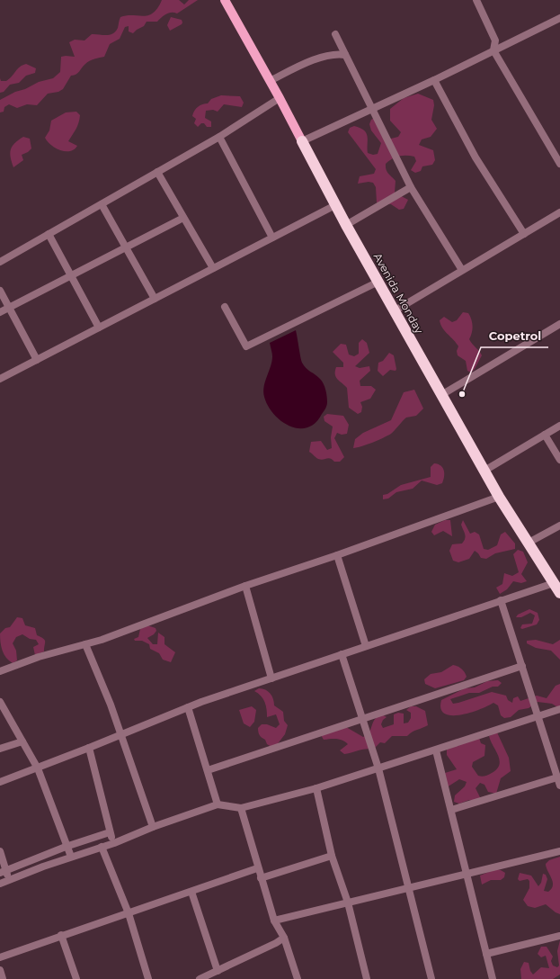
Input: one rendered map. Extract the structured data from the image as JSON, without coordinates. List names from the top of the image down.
{
  "streets": {
    "highway": ["Avenida Monday"]
  },
  "places": ["Copetrol"]
}
